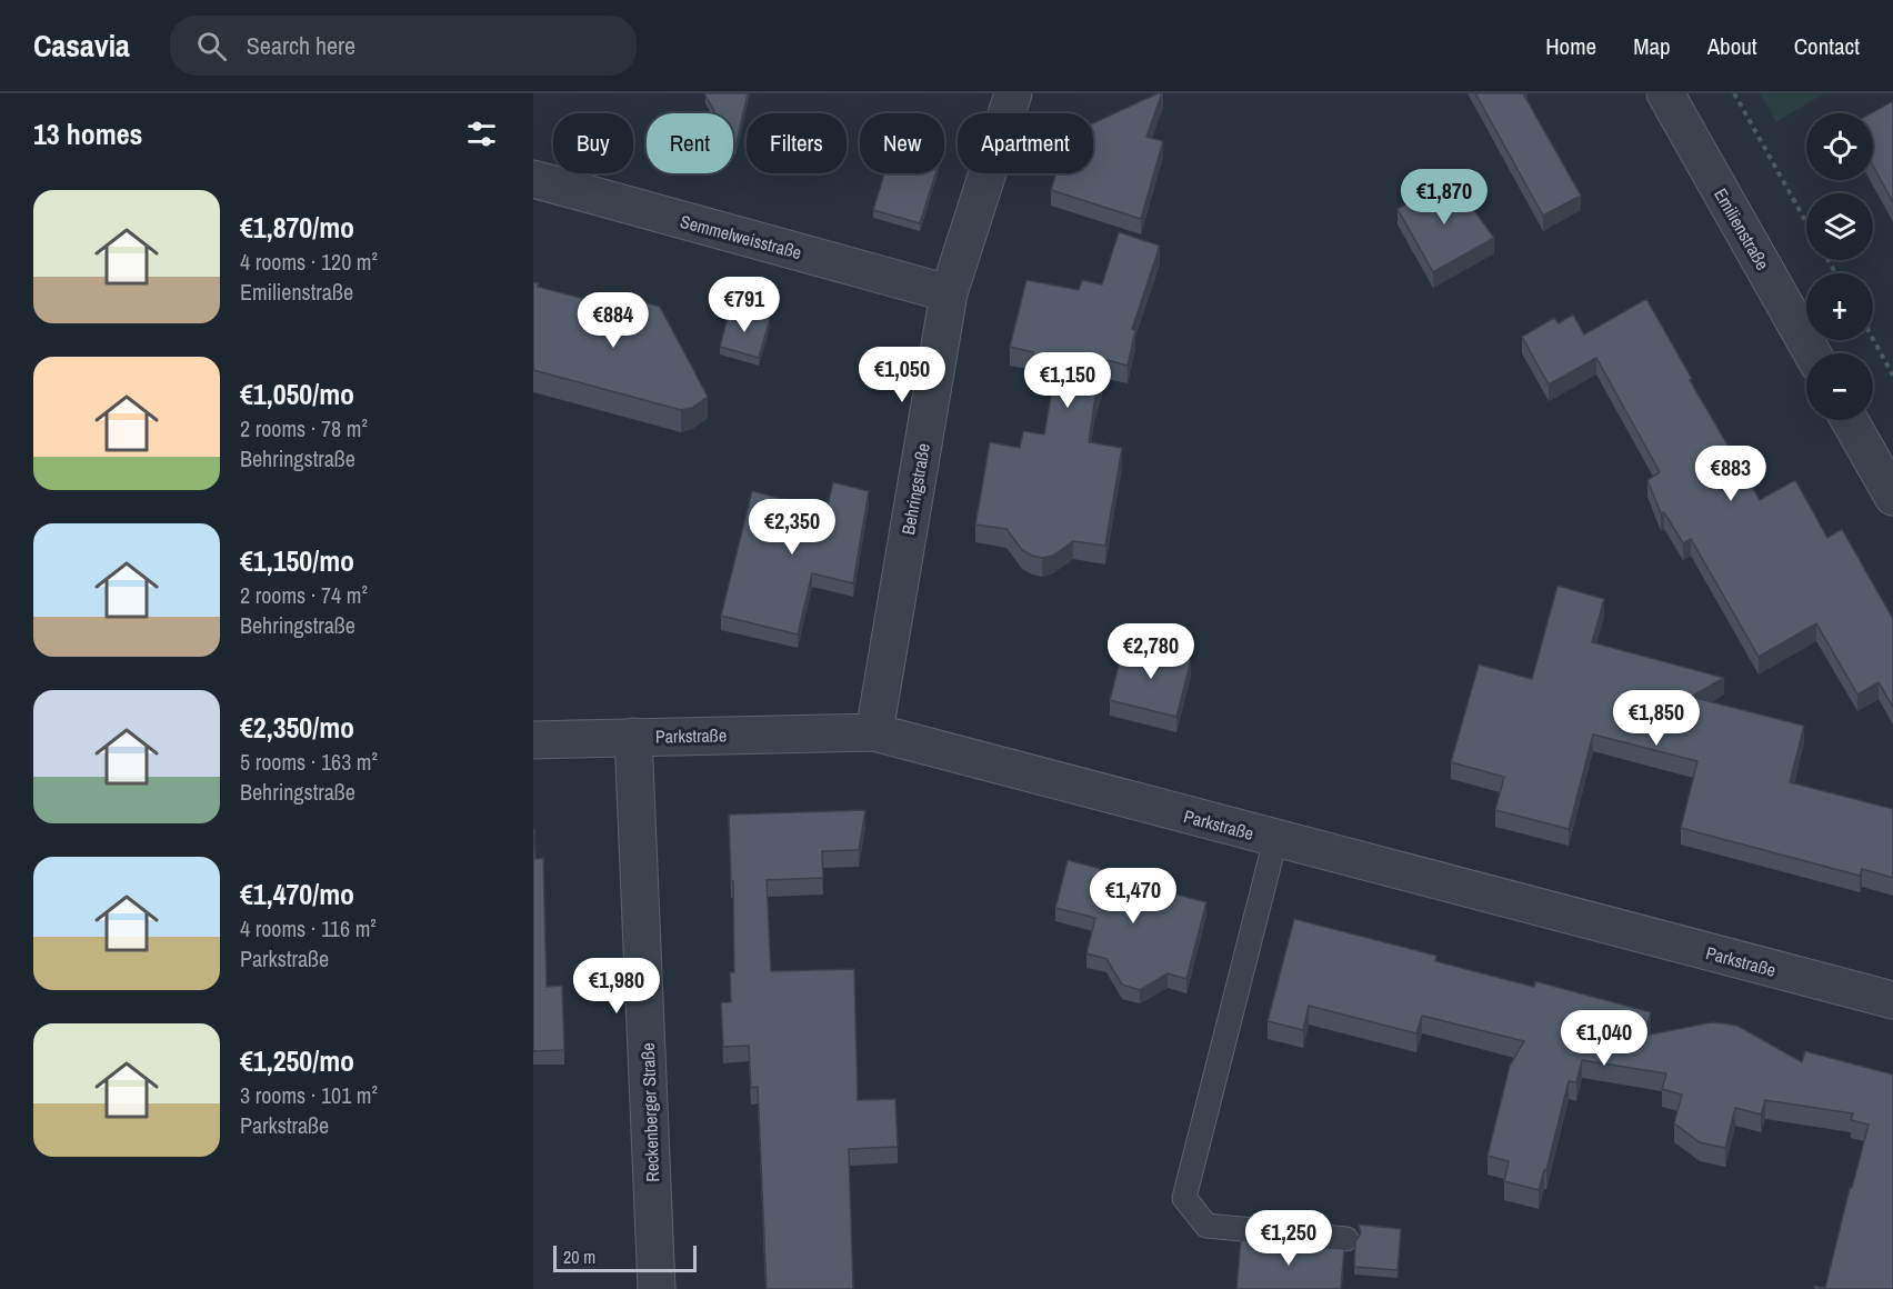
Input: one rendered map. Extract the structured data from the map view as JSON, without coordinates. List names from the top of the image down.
{
  "streets": {
    "street": [
      "Emilienstraße",
      "Semmelweisstraße",
      "Behringstraße",
      "Parkstraße",
      "Reckenberger Straße"
    ]
  },
  "crossings": [
    ["Semmelweisstraße", "Behringstraße"],
    ["Behringstraße", "Parkstraße"],
    ["Parkstraße", "Reckenberger Straße"]
  ],
  "scale_bar": "20 m",
  "page": {
    "header": "Casavia",
    "search": "Search here",
    "nav": [
      "Home",
      "Map",
      "About",
      "Contact"
    ],
    "heading": "13 homes",
    "map_buttons": ["+", "−"],
    "chip": [
      "Buy",
      "Rent",
      "Filters",
      "New",
      "Apartment"
    ],
    "price": [
      "€1,870",
      "€791",
      "€884",
      "€1,050",
      "€1,150",
      "€883",
      "€2,350",
      "€2,780",
      "€1,850",
      "€1,470",
      "€1,980",
      "€1,040",
      "€1,250"
    ],
    "list": [
      {
        "name": "€1,870/mo",
        "note": "4 rooms · 120 m² · Emilienstraße"
      },
      {
        "name": "€1,050/mo",
        "note": "2 rooms · 78 m² · Behringstraße"
      },
      {
        "name": "€1,150/mo",
        "note": "2 rooms · 74 m² · Behringstraße"
      },
      {
        "name": "€2,350/mo",
        "note": "5 rooms · 163 m² · Behringstraße"
      },
      {
        "name": "€1,470/mo",
        "note": "4 rooms · 116 m² · Parkstraße"
      },
      {
        "name": "€1,250/mo",
        "note": "3 rooms · 101 m² · Parkstraße"
      }
    ],
    "scale": "20 m"
  }
}
